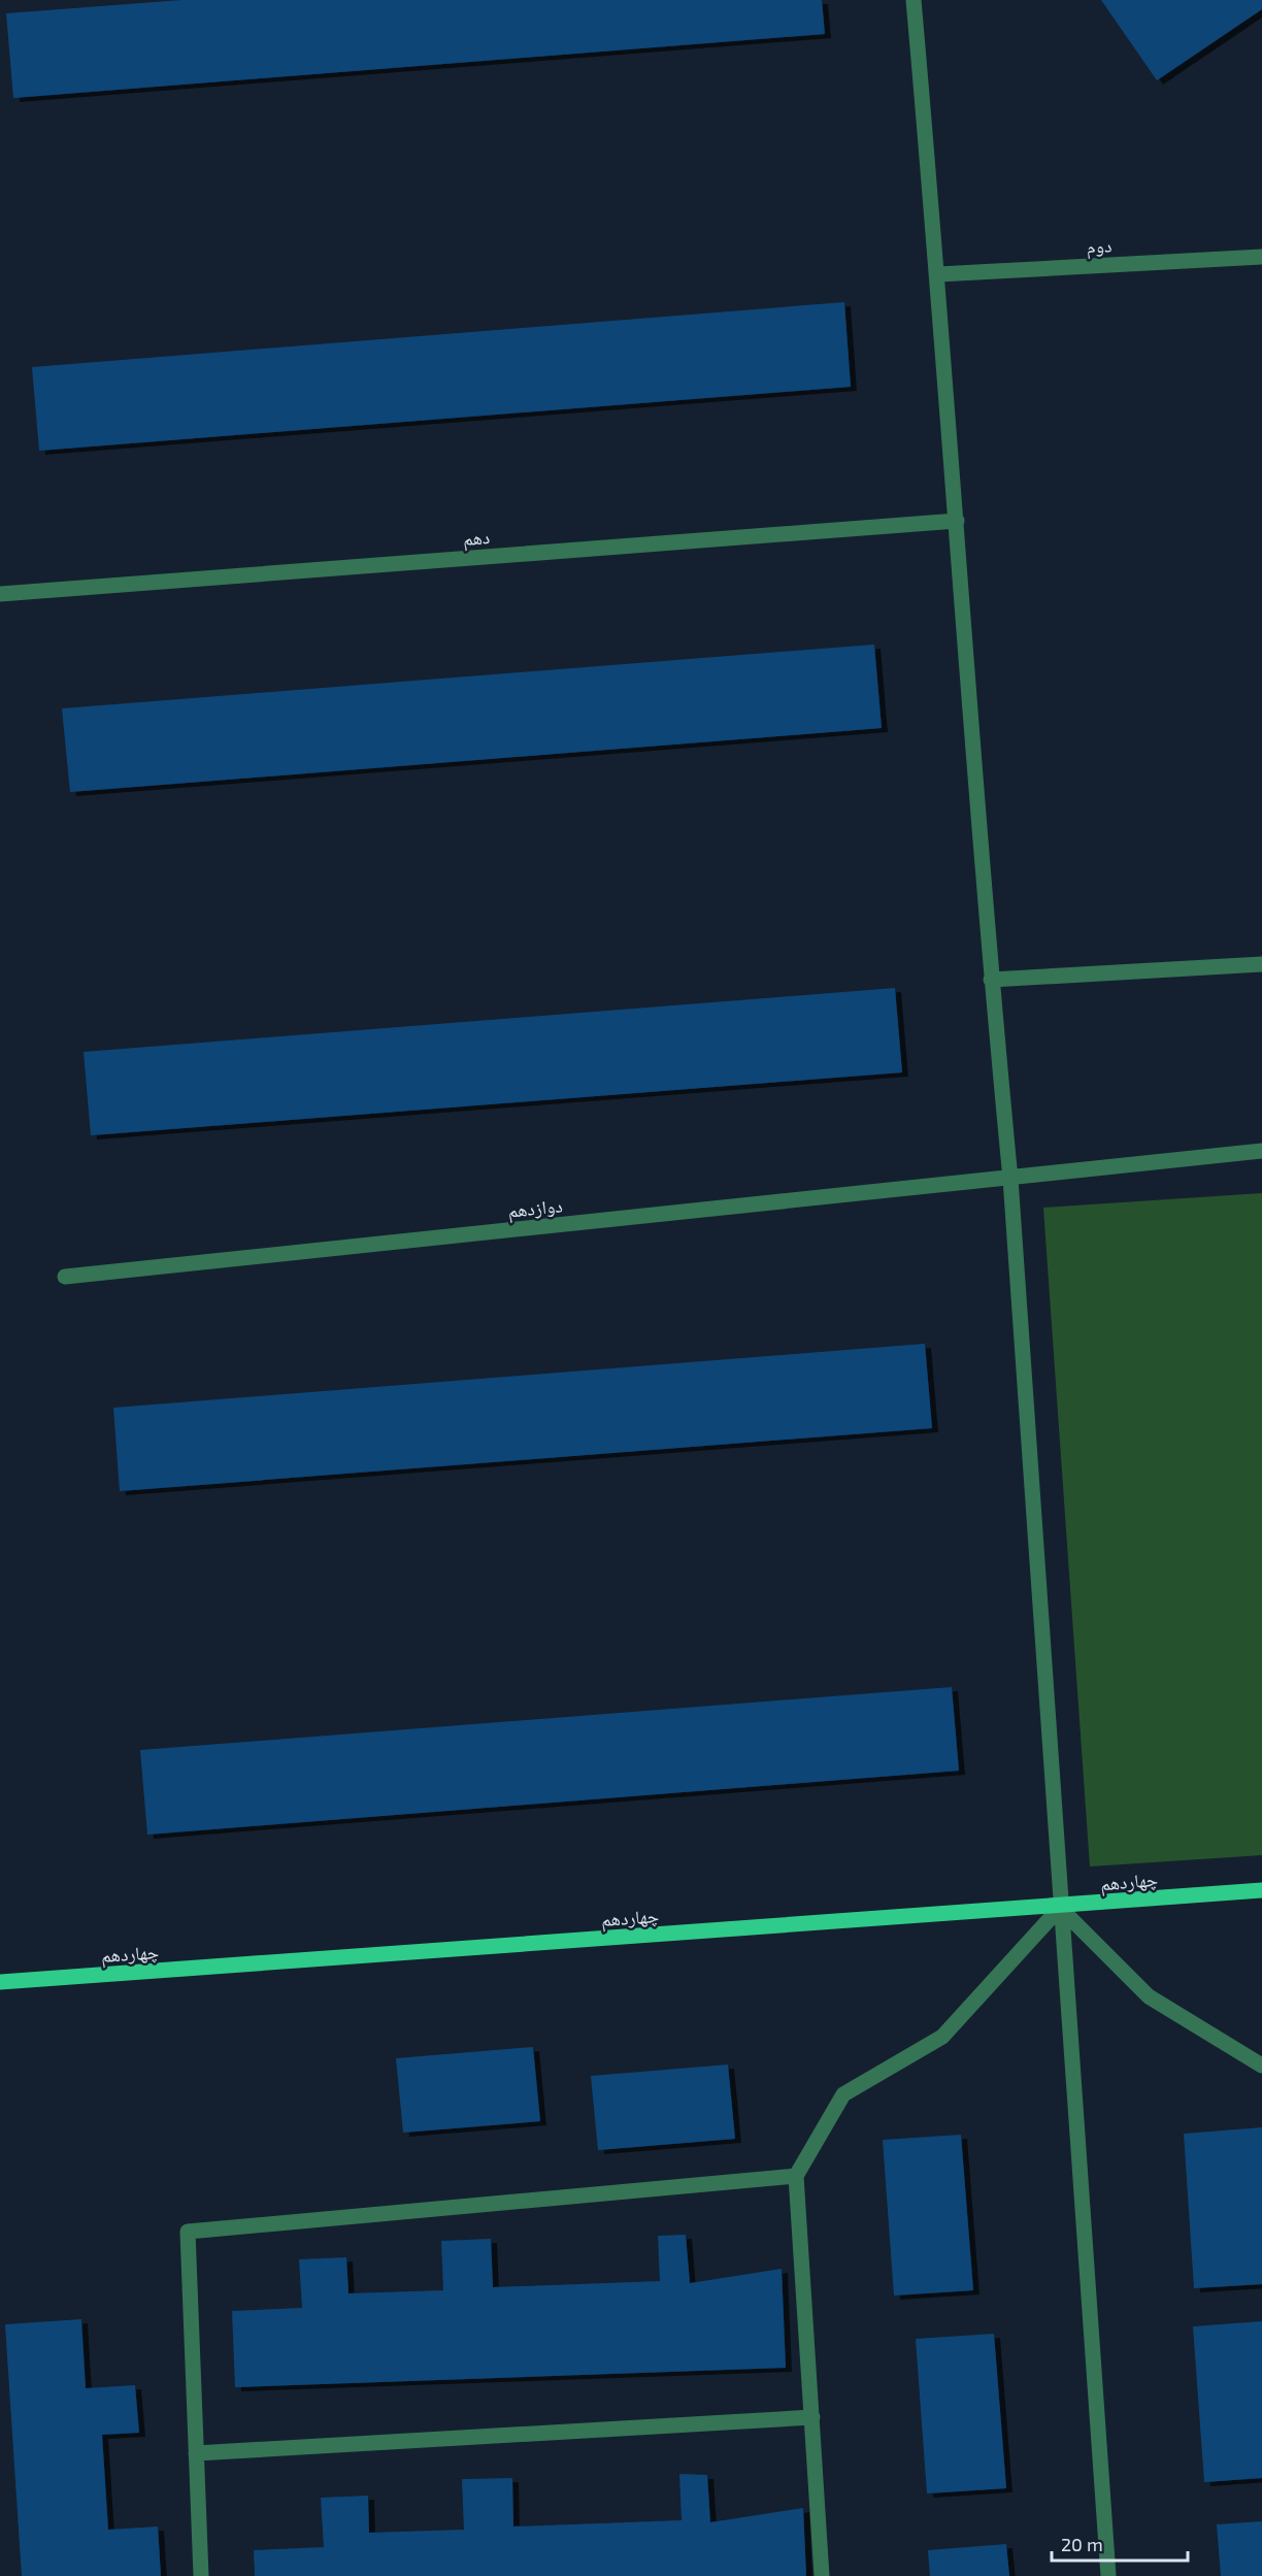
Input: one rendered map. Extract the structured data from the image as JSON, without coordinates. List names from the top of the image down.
{
  "streets": {
    "main road": ["چهاردهم"],
    "street": ["دوم", "دهم", "دوازدهم"]
  },
  "scale_bar": "20 m"
}
